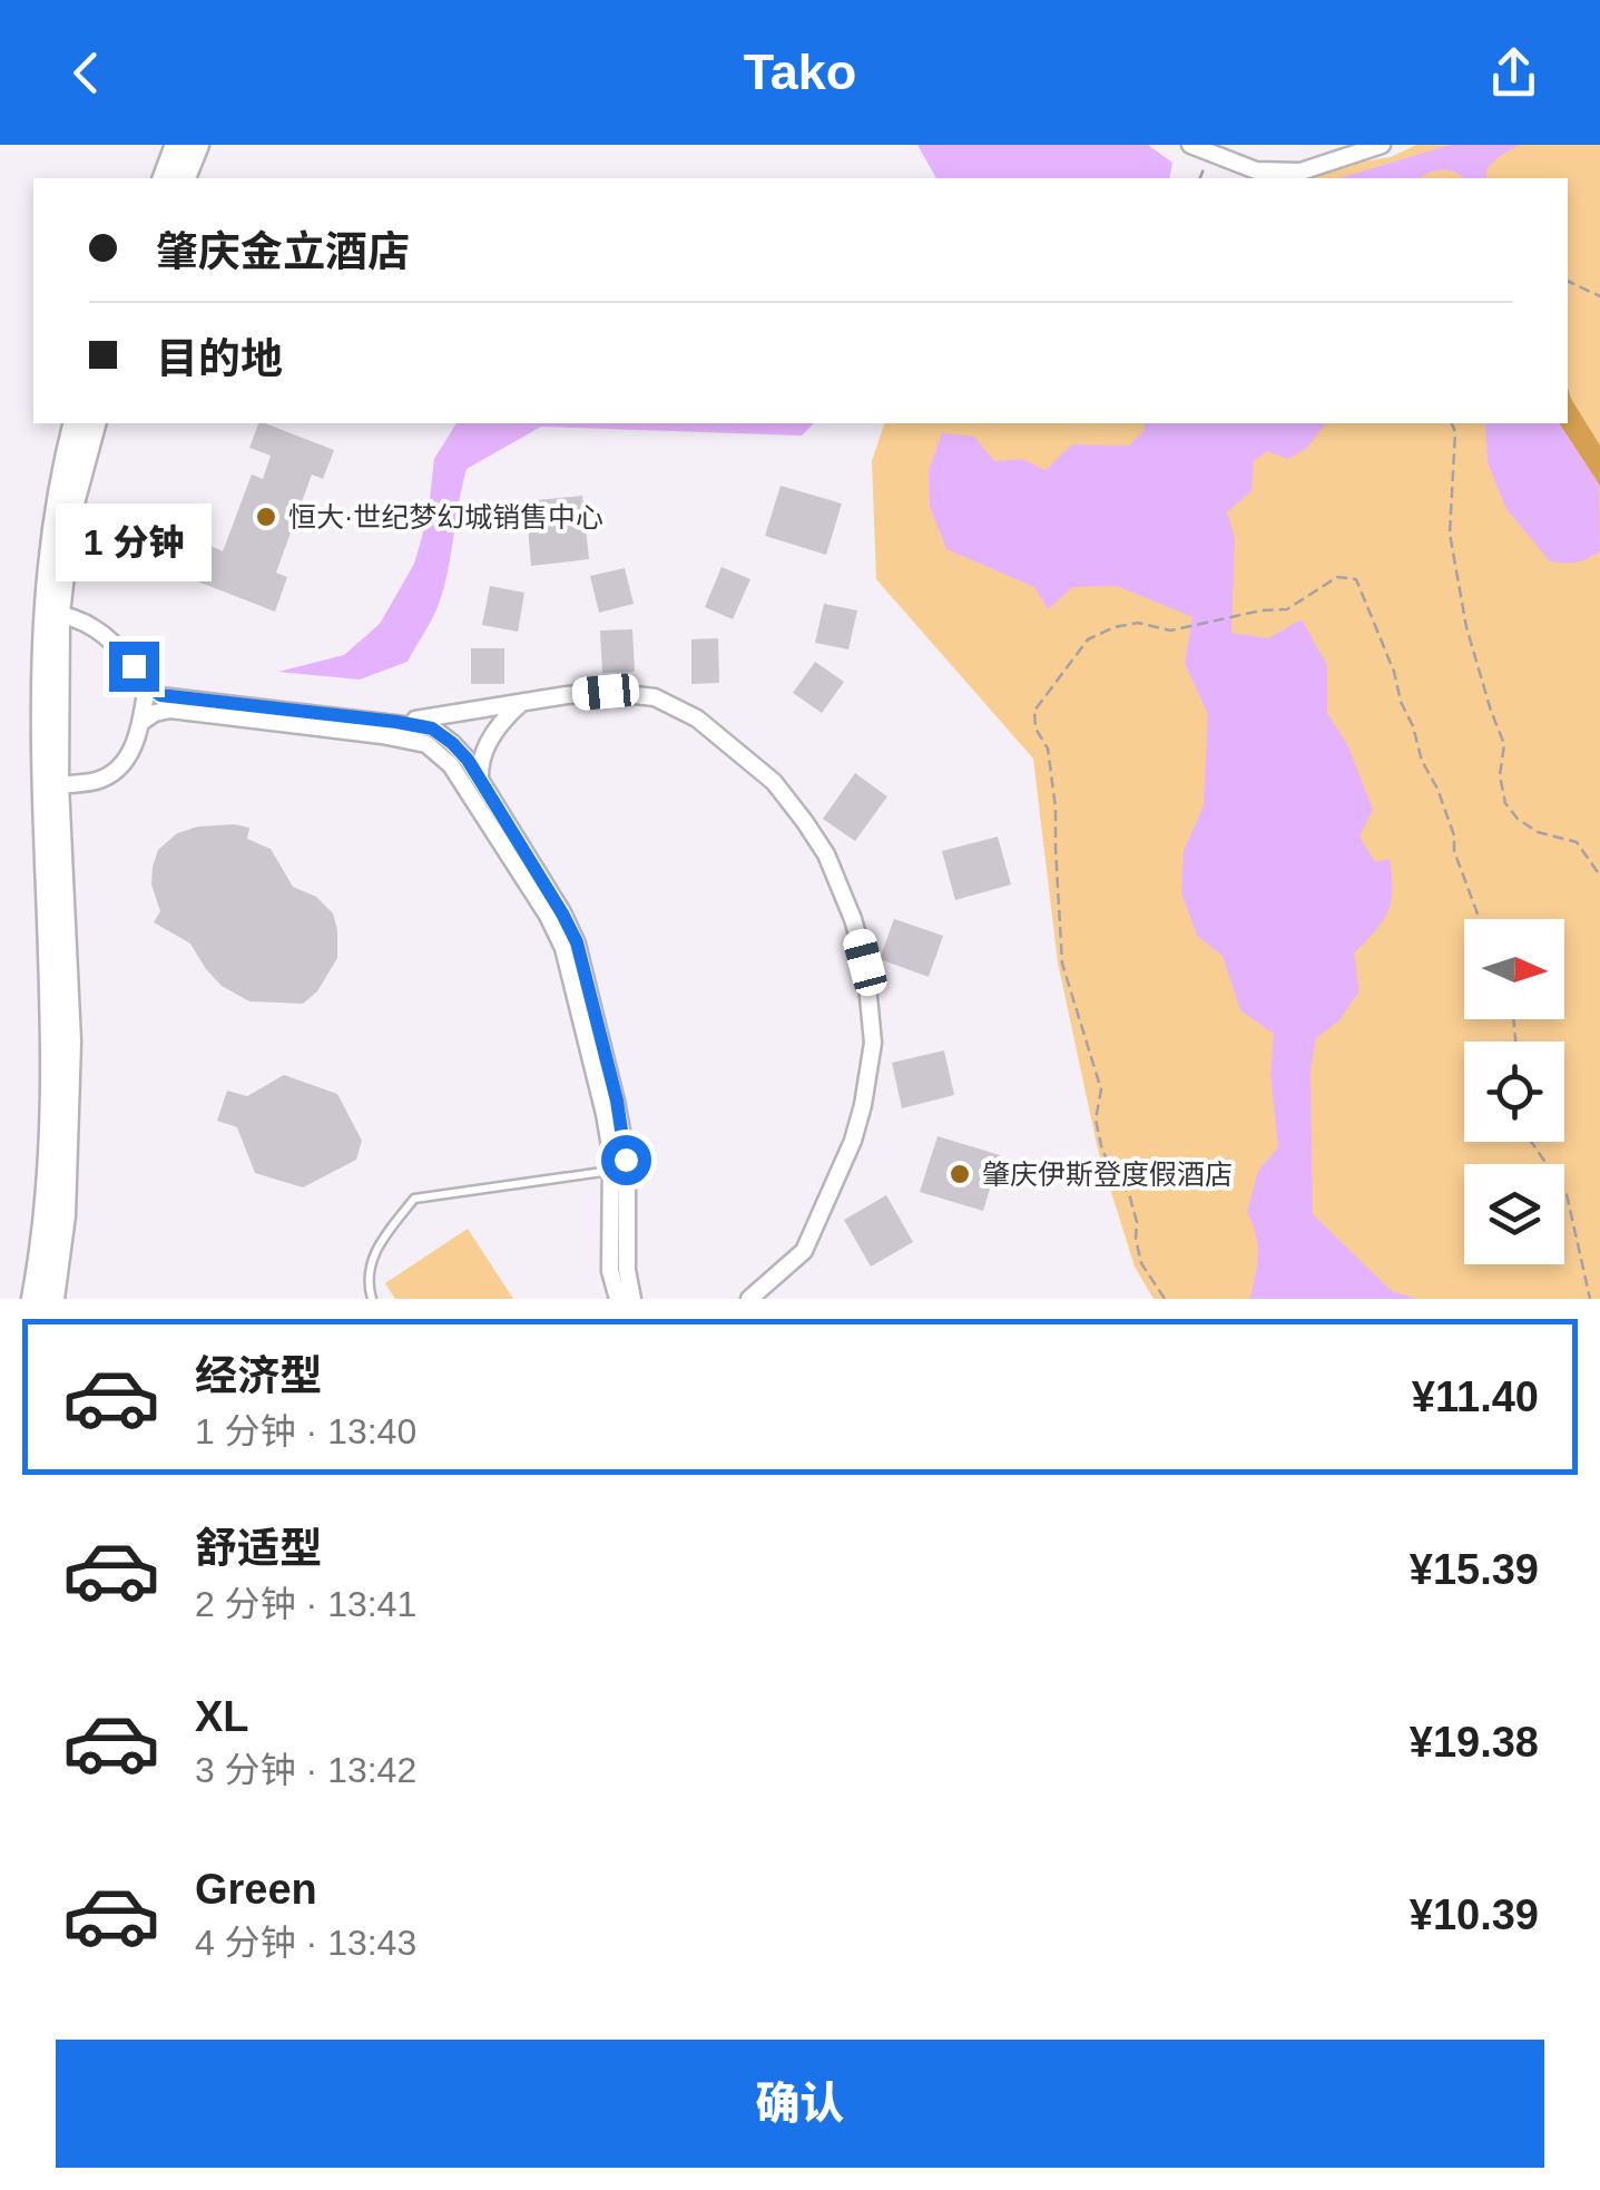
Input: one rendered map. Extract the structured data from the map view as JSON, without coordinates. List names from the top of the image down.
{
  "places": ["恒大·世纪梦幻城销售中心", "肇庆伊斯登度假酒店"],
  "north": "right",
  "page": {
    "header": "Tako",
    "banner": ["肇庆金立酒店", "目的地"],
    "bubble": "1 分钟",
    "list": [
      {
        "name": "经济型",
        "note": "1 分钟 · 13:40",
        "value": "¥11.40"
      },
      {
        "name": "舒适型",
        "note": "2 分钟 · 13:41",
        "value": "¥15.39"
      },
      {
        "name": "XL",
        "note": "3 分钟 · 13:42",
        "value": "¥19.38"
      },
      {
        "name": "Green",
        "note": "4 分钟 · 13:43",
        "value": "¥10.39"
      }
    ],
    "buttons": "确认"
  }
}
